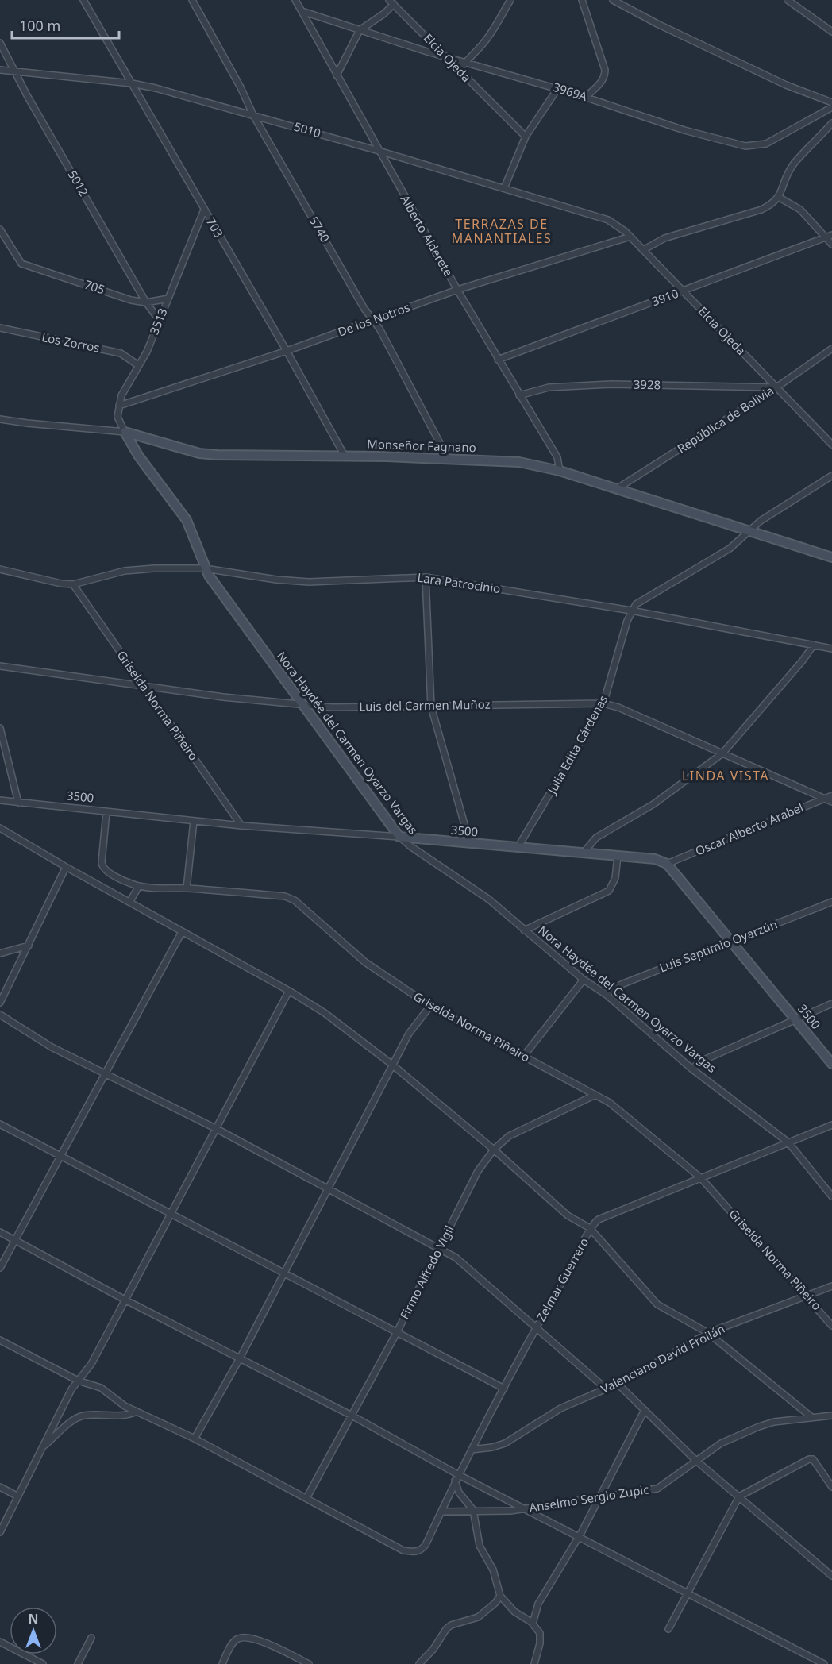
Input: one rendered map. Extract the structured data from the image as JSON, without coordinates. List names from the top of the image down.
{
  "streets": {
    "street": [
      "Elcia Ojeda",
      "3969A",
      "5010",
      "5012",
      "703",
      "5740",
      "Alberto Alderete",
      "705",
      "3910",
      "De los Notros",
      "3513",
      "Los Zorros",
      "3928",
      "República de Bolivia",
      "Monseñor Fagnano",
      "Lara Patrocinio",
      "Griselda Norma Piñeiro",
      "Luis del Carmen Muñoz",
      "Nora Haydée del Carmen Oyarzo Vargas",
      "Julia Edita Cárdenas",
      "3500",
      "Oscar Alberto Arabel",
      "Luis Septimio Oyarzún",
      "Firmo Alfredo Vigil",
      "Zelmar Guerrero",
      "Valenciano David Froilán",
      "Anselmo Sergio Zupic"
    ]
  },
  "crossings": [
    ["Elcia Ojeda", "3969A"],
    ["Elcia Ojeda", "5010"],
    ["Elcia Ojeda", "3910"],
    ["Elcia Ojeda", "De los Notros"],
    ["Elcia Ojeda", "3928"],
    ["Elcia Ojeda", "República de Bolivia"],
    ["3969A", "Alberto Alderete"],
    ["5010", "5012"],
    ["5010", "703"],
    ["5010", "5740"],
    ["5010", "Alberto Alderete"],
    ["5012", "705"],
    ["5012", "3513"],
    ["703", "De los Notros"],
    ["703", "3513"],
    ["703", "Monseñor Fagnano"],
    ["5740", "De los Notros"],
    ["5740", "Monseñor Fagnano"],
    ["Alberto Alderete", "3910"],
    ["Alberto Alderete", "De los Notros"],
    ["Alberto Alderete", "3928"],
    ["Alberto Alderete", "Monseñor Fagnano"],
    ["705", "3513"],
    ["De los Notros", "3513"],
    ["3513", "Los Zorros"],
    ["3928", "República de Bolivia"],
    ["República de Bolivia", "Monseñor Fagnano"],
    ["Monseñor Fagnano", "Nora Haydée del Carmen Oyarzo Vargas"],
    ["Lara Patrocinio", "Griselda Norma Piñeiro"],
    ["Lara Patrocinio", "Nora Haydée del Carmen Oyarzo Vargas"],
    ["Lara Patrocinio", "Julia Edita Cárdenas"],
    ["Griselda Norma Piñeiro", "Luis del Carmen Muñoz"],
    ["Griselda Norma Piñeiro", "3500"],
    ["Griselda Norma Piñeiro", "Firmo Alfredo Vigil"],
    ["Griselda Norma Piñeiro", "Zelmar Guerrero"],
    ["Griselda Norma Piñeiro", "Valenciano David Froilán"],
    ["Luis del Carmen Muñoz", "Nora Haydée del Carmen Oyarzo Vargas"],
    ["Luis del Carmen Muñoz", "Julia Edita Cárdenas"],
    ["Luis del Carmen Muñoz", "Oscar Alberto Arabel"],
    ["Nora Haydée del Carmen Oyarzo Vargas", "3500"],
    ["Nora Haydée del Carmen Oyarzo Vargas", "Luis Septimio Oyarzún"],
    ["Nora Haydée del Carmen Oyarzo Vargas", "Zelmar Guerrero"],
    ["Julia Edita Cárdenas", "3500"],
    ["3500", "Oscar Alberto Arabel"],
    ["3500", "Luis Septimio Oyarzún"],
    ["Firmo Alfredo Vigil", "Zelmar Guerrero"],
    ["Zelmar Guerrero", "Valenciano David Froilán"],
    ["Zelmar Guerrero", "Anselmo Sergio Zupic"]
  ],
  "districts": ["TERRAZAS DE MANANTIALES", "LINDA VISTA"],
  "scale_bar": "100 m",
  "north": "top"
}
